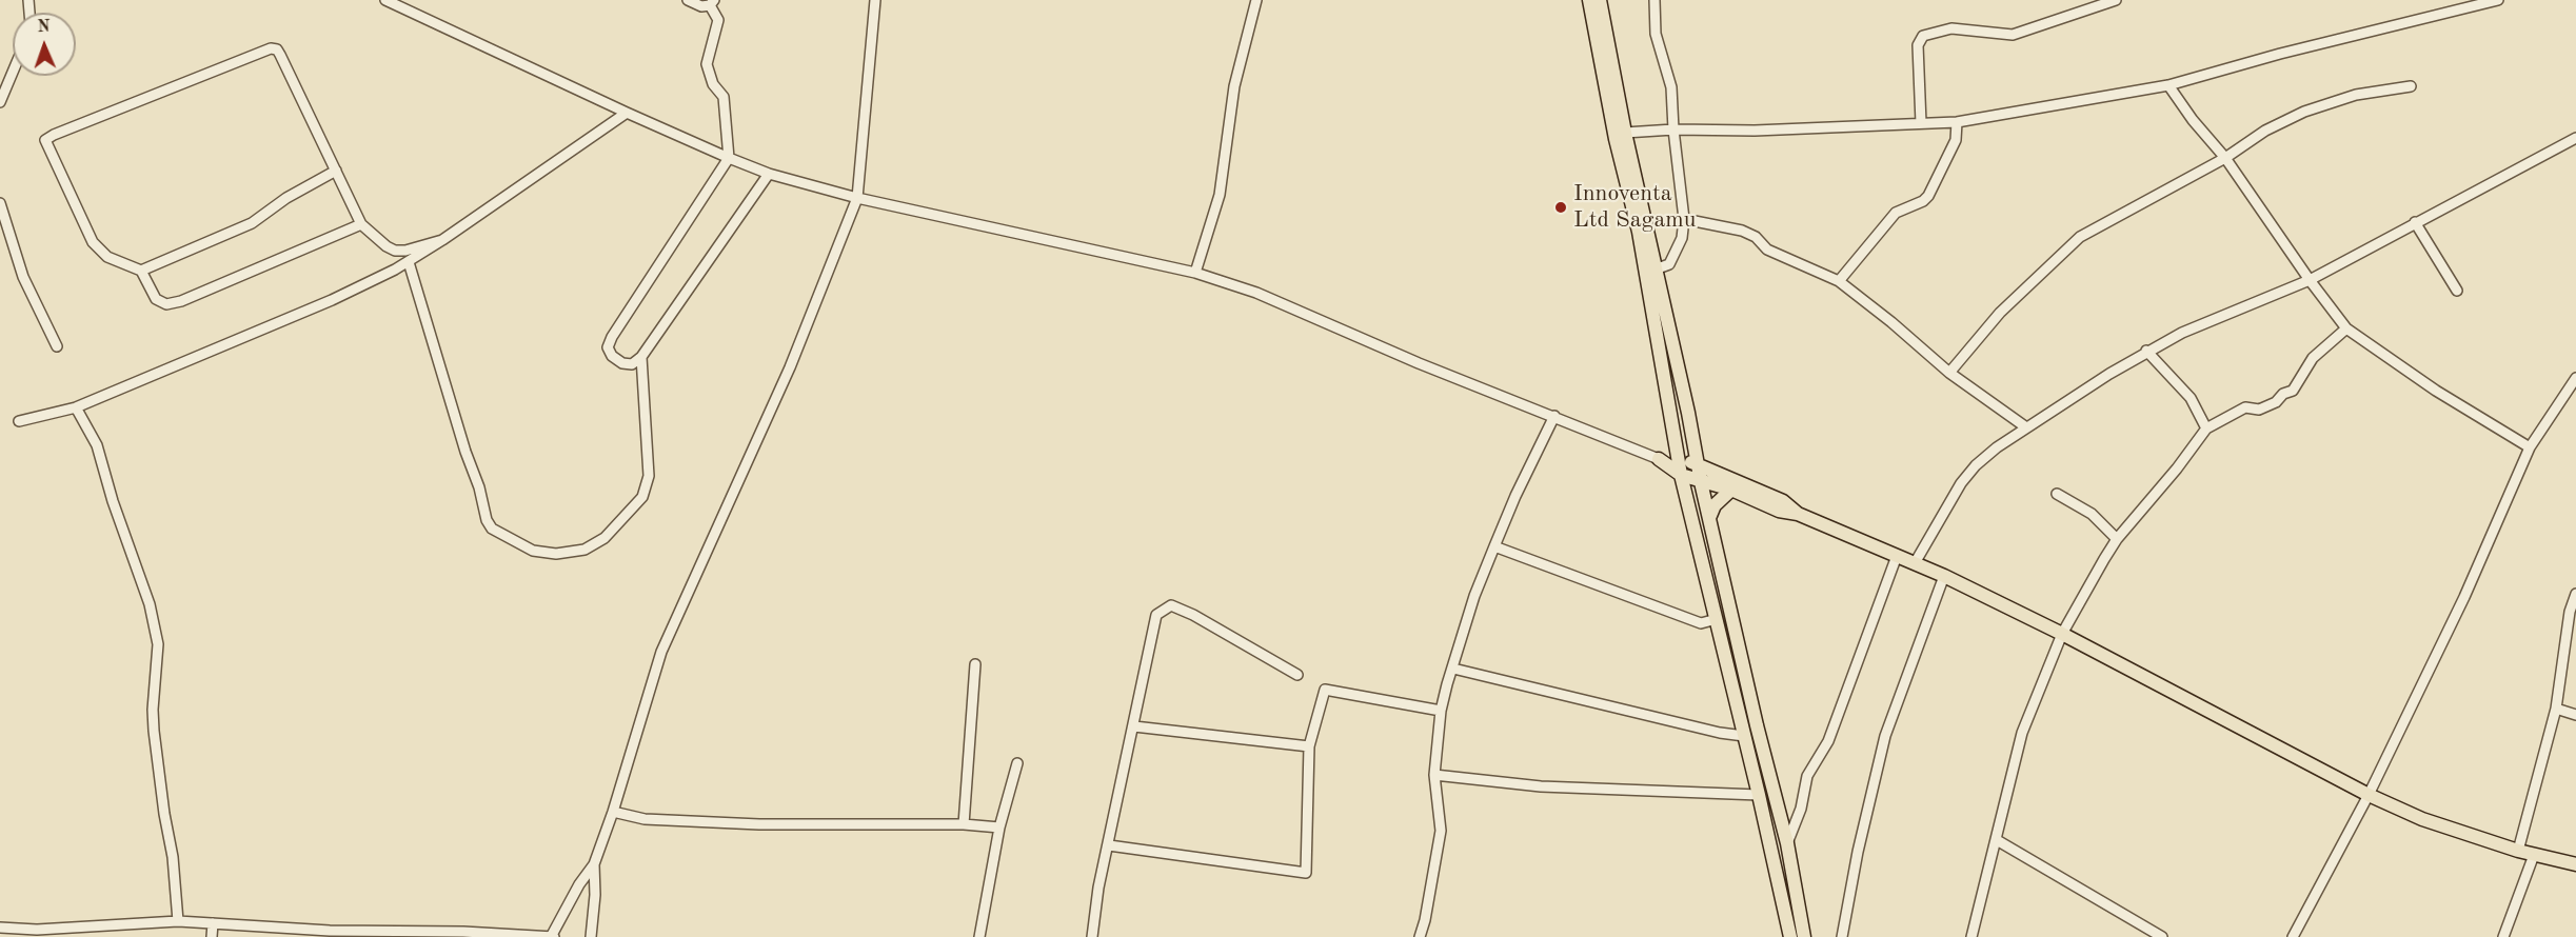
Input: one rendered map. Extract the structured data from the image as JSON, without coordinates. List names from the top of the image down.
{
  "places": ["Innoventa Ltd Sagamu"],
  "north": "top"
}
